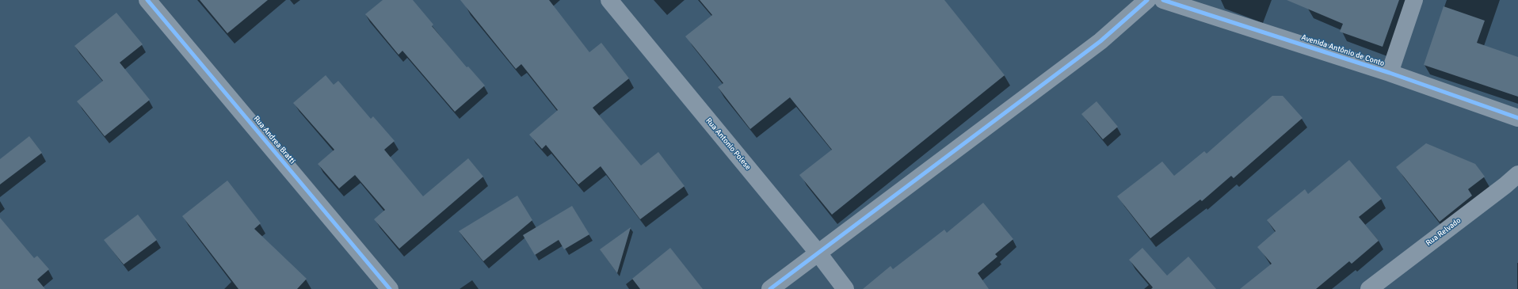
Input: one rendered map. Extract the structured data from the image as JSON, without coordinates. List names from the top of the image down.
{
  "streets": {
    "street": [
      "Avenida Antônio de Conto",
      "Rua Andrea Bratti",
      "Rua Antonio Polese",
      "Rua Relvado"
    ]
  }
}
